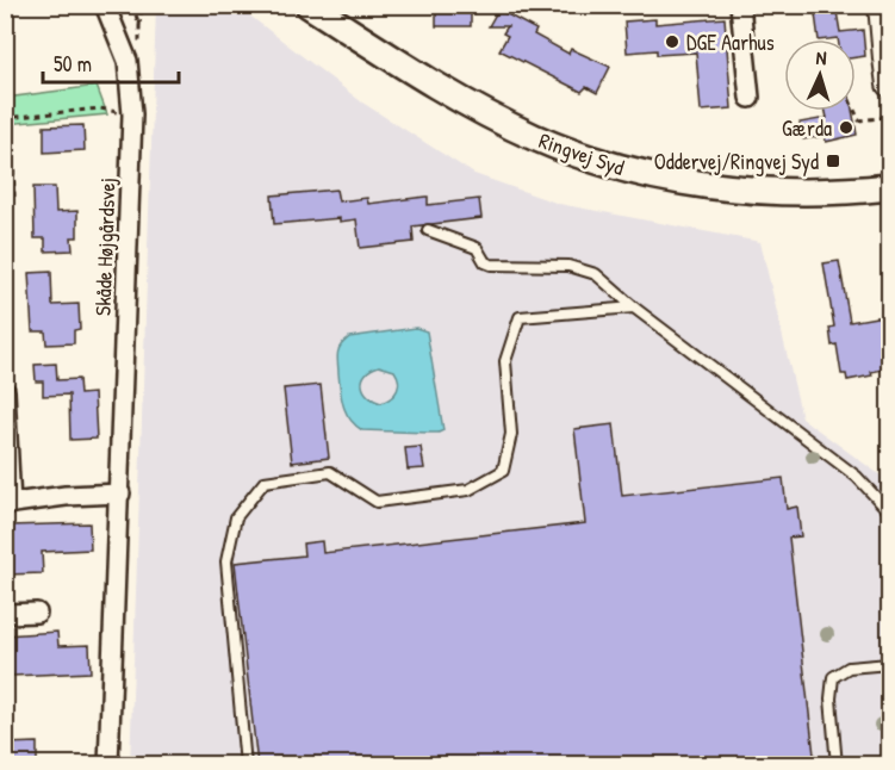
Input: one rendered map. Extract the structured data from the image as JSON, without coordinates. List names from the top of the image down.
{
  "streets": {
    "main road": ["Ringvej Syd"],
    "street": ["Skåde Højgårdsvej"]
  },
  "places": {
    "other": ["DGE Aarhus", "Gærda"],
    "transit": ["Oddervej/Ringvej Syd"]
  },
  "scale_bar": "50 m",
  "north": "top"
}
